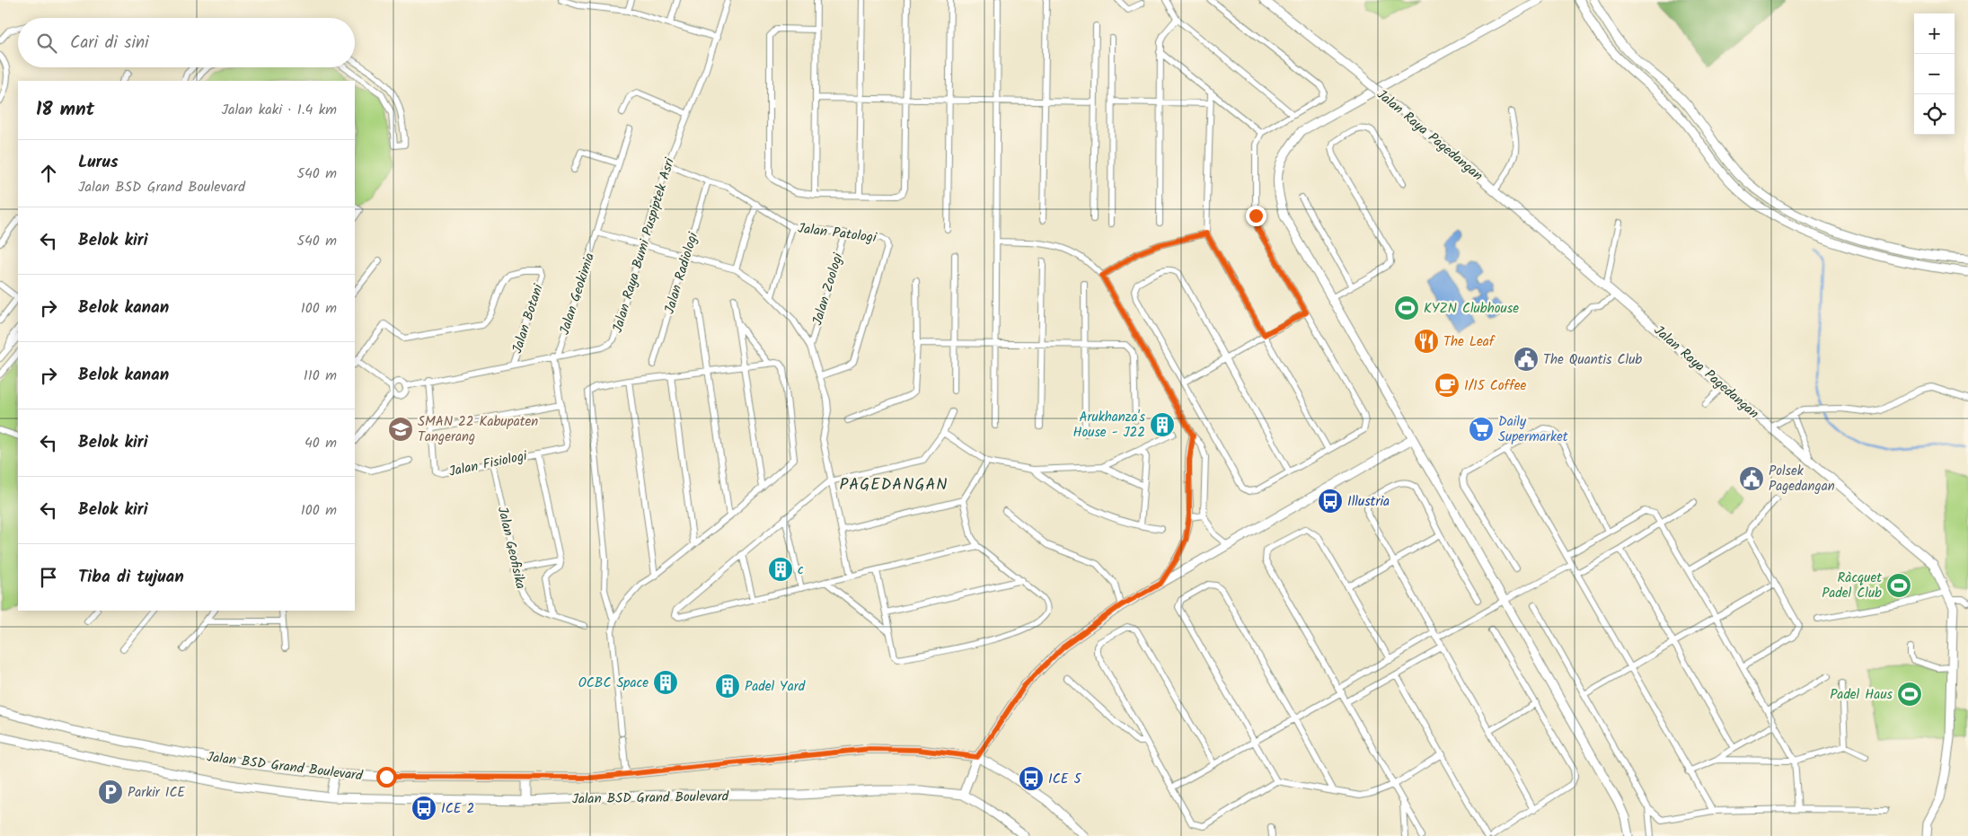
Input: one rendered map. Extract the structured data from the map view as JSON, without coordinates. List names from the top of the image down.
{
  "streets": {
    "street": [
      "Jalan Raya Pagedangan",
      "Jalan Patologi",
      "Jalan Raya Bumi Puspiptek Asri",
      "Jalan Radiologi",
      "Jalan Zoologi",
      "Jalan Geokimia",
      "Jalan Botani",
      "Jalan Fisiologi",
      "Jalan Geofisika",
      "Jalan BSD Grand Boulevard"
    ]
  },
  "crossings": [
    ["Jalan Patologi", "Jalan Raya Bumi Puspiptek Asri"],
    ["Jalan Patologi", "Jalan Radiologi"],
    ["Jalan Patologi", "Jalan Zoologi"],
    ["Jalan Raya Bumi Puspiptek Asri", "Jalan Geokimia"],
    ["Jalan Raya Bumi Puspiptek Asri", "Jalan Botani"],
    ["Jalan Raya Bumi Puspiptek Asri", "Jalan Fisiologi"],
    ["Jalan Geokimia", "Jalan Fisiologi"],
    ["Jalan Fisiologi", "Jalan Geofisika"]
  ],
  "districts": ["PAGEDANGAN"],
  "places": {
    "sports": ["KYZN Clubhouse", "Ràcquet Padel Club", "Padel Haus"],
    "restaurant": ["The Leaf"],
    "public building": ["The Quantis Club", "Polsek Pagedangan"],
    "cafe": ["1/15 Coffee"],
    "building": [
      "Arukhanza's House - J22",
      "c",
      "OCBC Space",
      "Padel Yard"
    ],
    "school or university": ["SMAN 22 Kabupaten Tangerang"],
    "supermarket": ["Daily Supermarket"],
    "bus stop": ["Illustria", "ICE 5", "ICE 2"],
    "parking": ["Parkir ICE"]
  },
  "page": {
    "map_buttons": ["+", "−"],
    "search": "Cari di sini",
    "heading": ["18 mnt", "Jalan kaki · 1.4 km"],
    "list": [
      ["Lurus", "Jalan BSD Grand Boulevard", "540 m"],
      ["Belok kiri", "540 m"],
      ["Belok kanan", "100 m"],
      ["Belok kanan", "110 m"],
      ["Belok kiri", "40 m"],
      ["Belok kiri", "100 m"],
      "Tiba di tujuan"
    ]
  }
}
